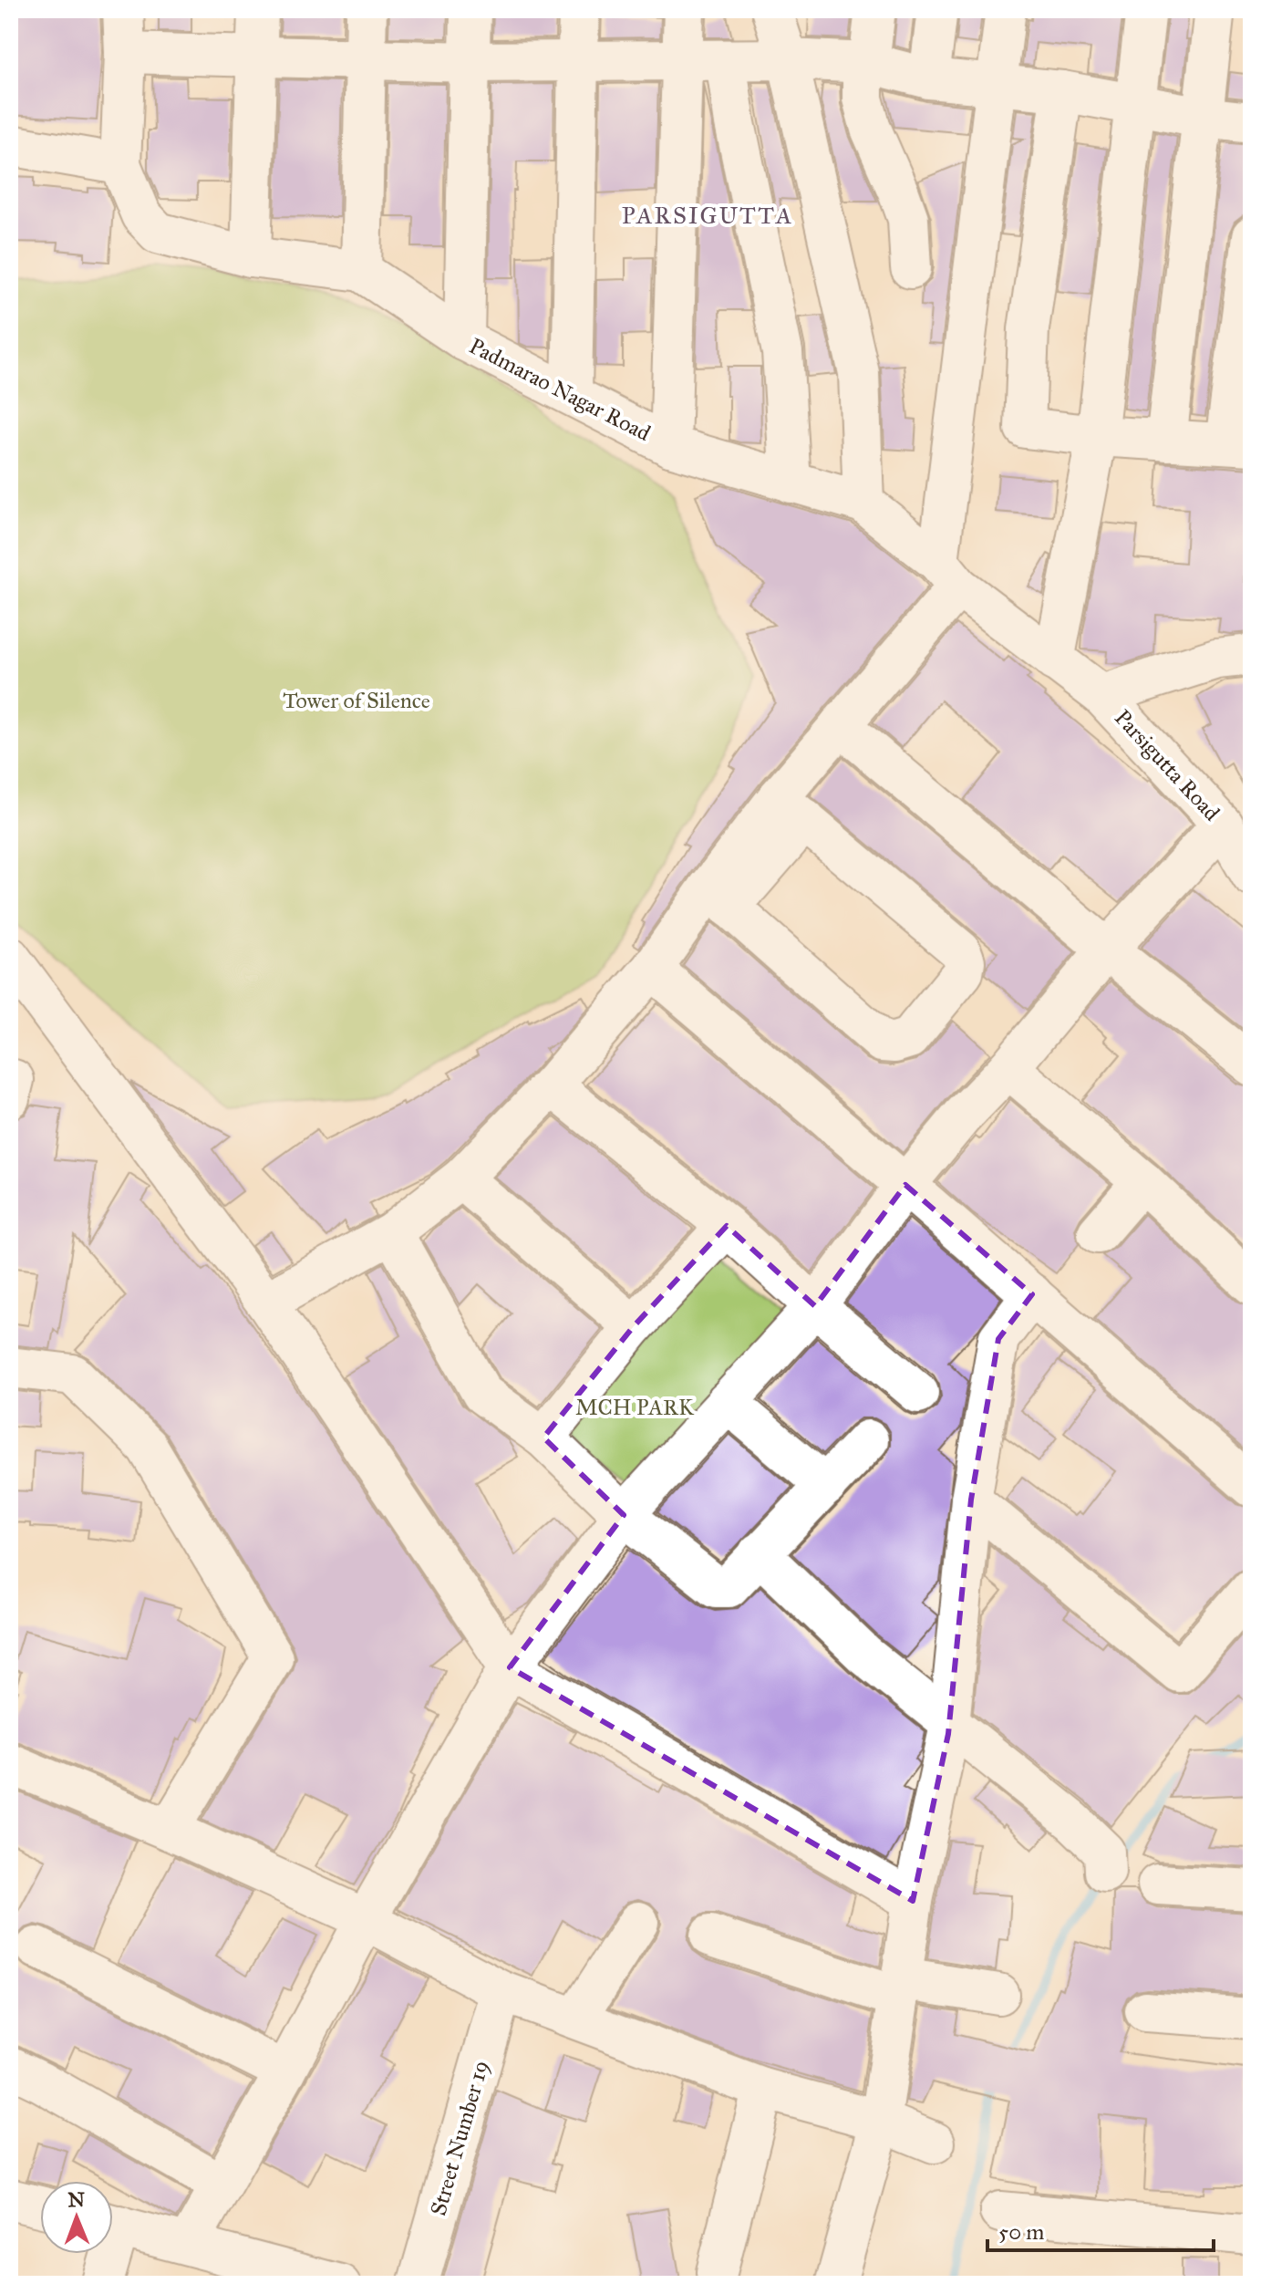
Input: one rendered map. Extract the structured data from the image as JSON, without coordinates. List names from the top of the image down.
{
  "streets": {
    "street": ["Padmarao Nagar Road", "Parsigutta Road", "Street Number 19"]
  },
  "crossings": [
    ["Padmarao Nagar Road", "Parsigutta Road"]
  ],
  "districts": ["PARSIGUTTA"],
  "parks": ["Tower of Silence", "MCH PARK"],
  "scale_bar": "50 m",
  "north": "top"
}
